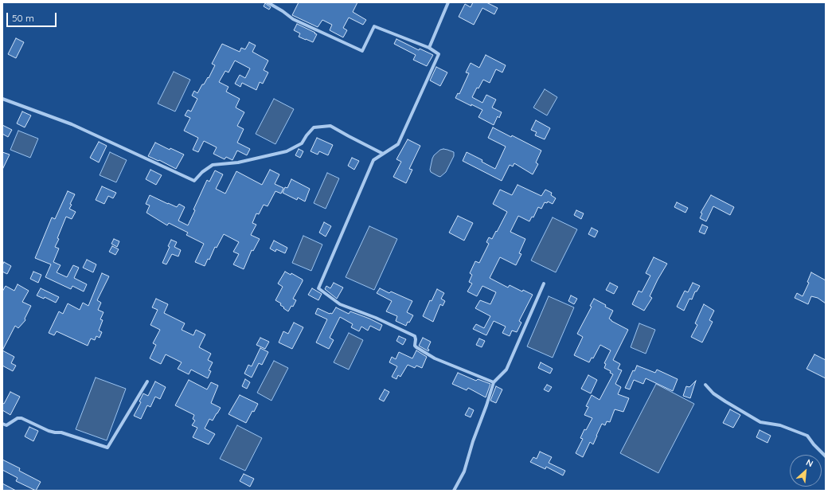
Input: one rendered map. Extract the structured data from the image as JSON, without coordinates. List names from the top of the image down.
{
  "scale_bar": "50 m",
  "north": "top right"
}
